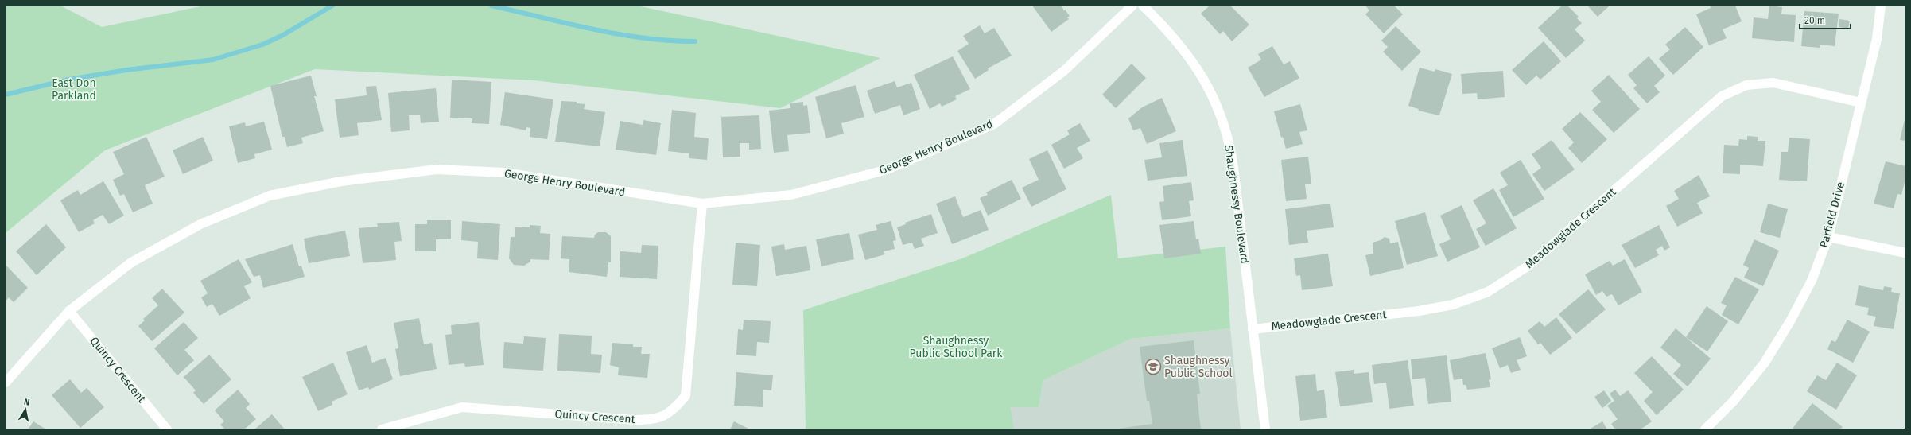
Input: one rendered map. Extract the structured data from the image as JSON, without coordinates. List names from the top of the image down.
{
  "streets": {
    "street": [
      "George Henry Boulevard",
      "Shaughnessy Boulevard",
      "Parfield Drive",
      "Meadowglade Crescent",
      "Quincy Crescent"
    ]
  },
  "crossings": [
    ["George Henry Boulevard", "Quincy Crescent"],
    ["Shaughnessy Boulevard", "Meadowglade Crescent"],
    ["Parfield Drive", "Meadowglade Crescent"]
  ],
  "parks": ["East Don Parkland", "Shaughnessy Public School Park"],
  "places": {
    "school or university": ["Shaughnessy Public School"]
  },
  "scale_bar": "20 m",
  "north": "top"
}
